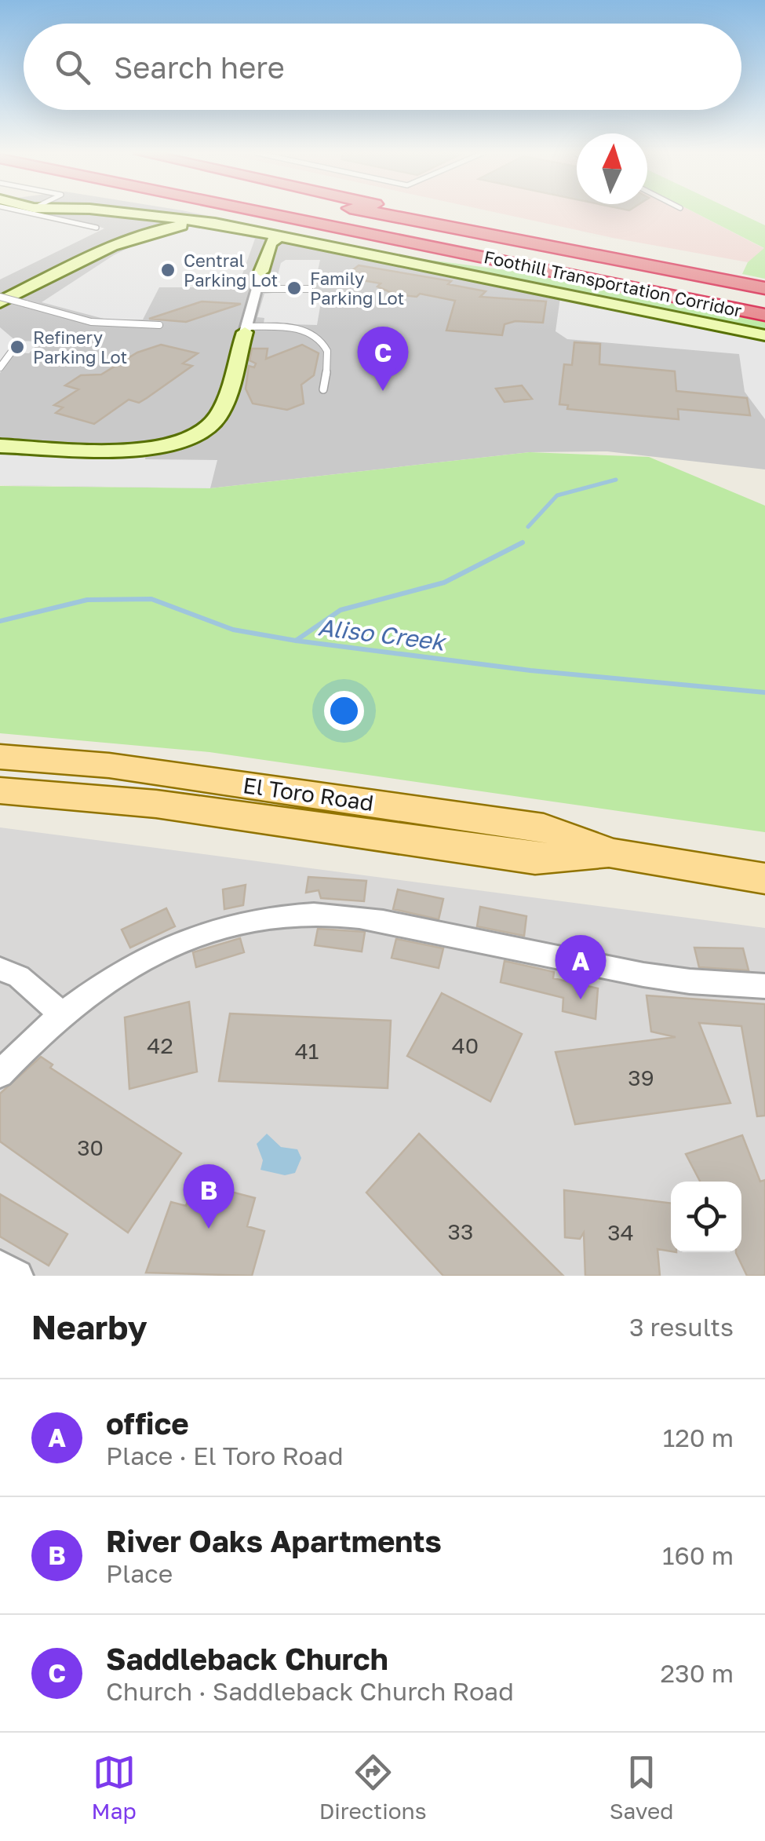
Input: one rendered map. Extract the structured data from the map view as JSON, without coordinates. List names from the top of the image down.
{
  "streets": {
    "highway": ["Foothill Transportation Corridor"],
    "main road": ["El Toro Road"]
  },
  "water": ["Aliso Creek"],
  "places": ["Central Parking Lot", "Family Parking Lot", "Refinery Parking Lot"],
  "house_numbers": [
    "42",
    "40",
    "41",
    "39",
    "30",
    "33",
    "34"
  ],
  "north": "top",
  "page": {
    "search": "Search here",
    "pins": ["C", "A", "B"],
    "heading": ["Nearby", "3 results"],
    "list": [
      {
        "mark": "A",
        "name": "office",
        "note": "Place · El Toro Road",
        "value": "120 m"
      },
      {
        "mark": "B",
        "name": "River Oaks Apartments",
        "note": "Place",
        "value": "160 m"
      },
      {
        "mark": "C",
        "name": "Saddleback Church",
        "note": "Church · Saddleback Church Road",
        "value": "230 m"
      }
    ],
    "nav": ["Map", "Directions", "Saved"]
  }
}
